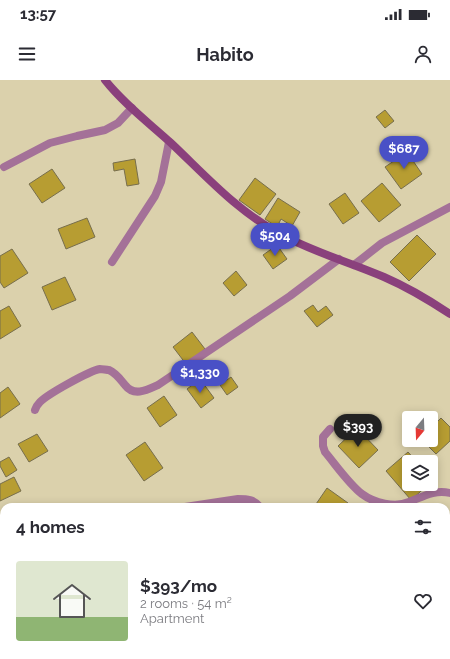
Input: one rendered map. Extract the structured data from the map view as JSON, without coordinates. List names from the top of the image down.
{
  "north": "bottom",
  "page": {
    "status": "13:57",
    "header": "Habito",
    "price": [
      "$687",
      "$504",
      "$1,330",
      "$393"
    ],
    "heading": "4 homes",
    "list": [
      {
        "name": "$393/mo",
        "note": "2 rooms · 54 m² · Apartment"
      }
    ]
  }
}
